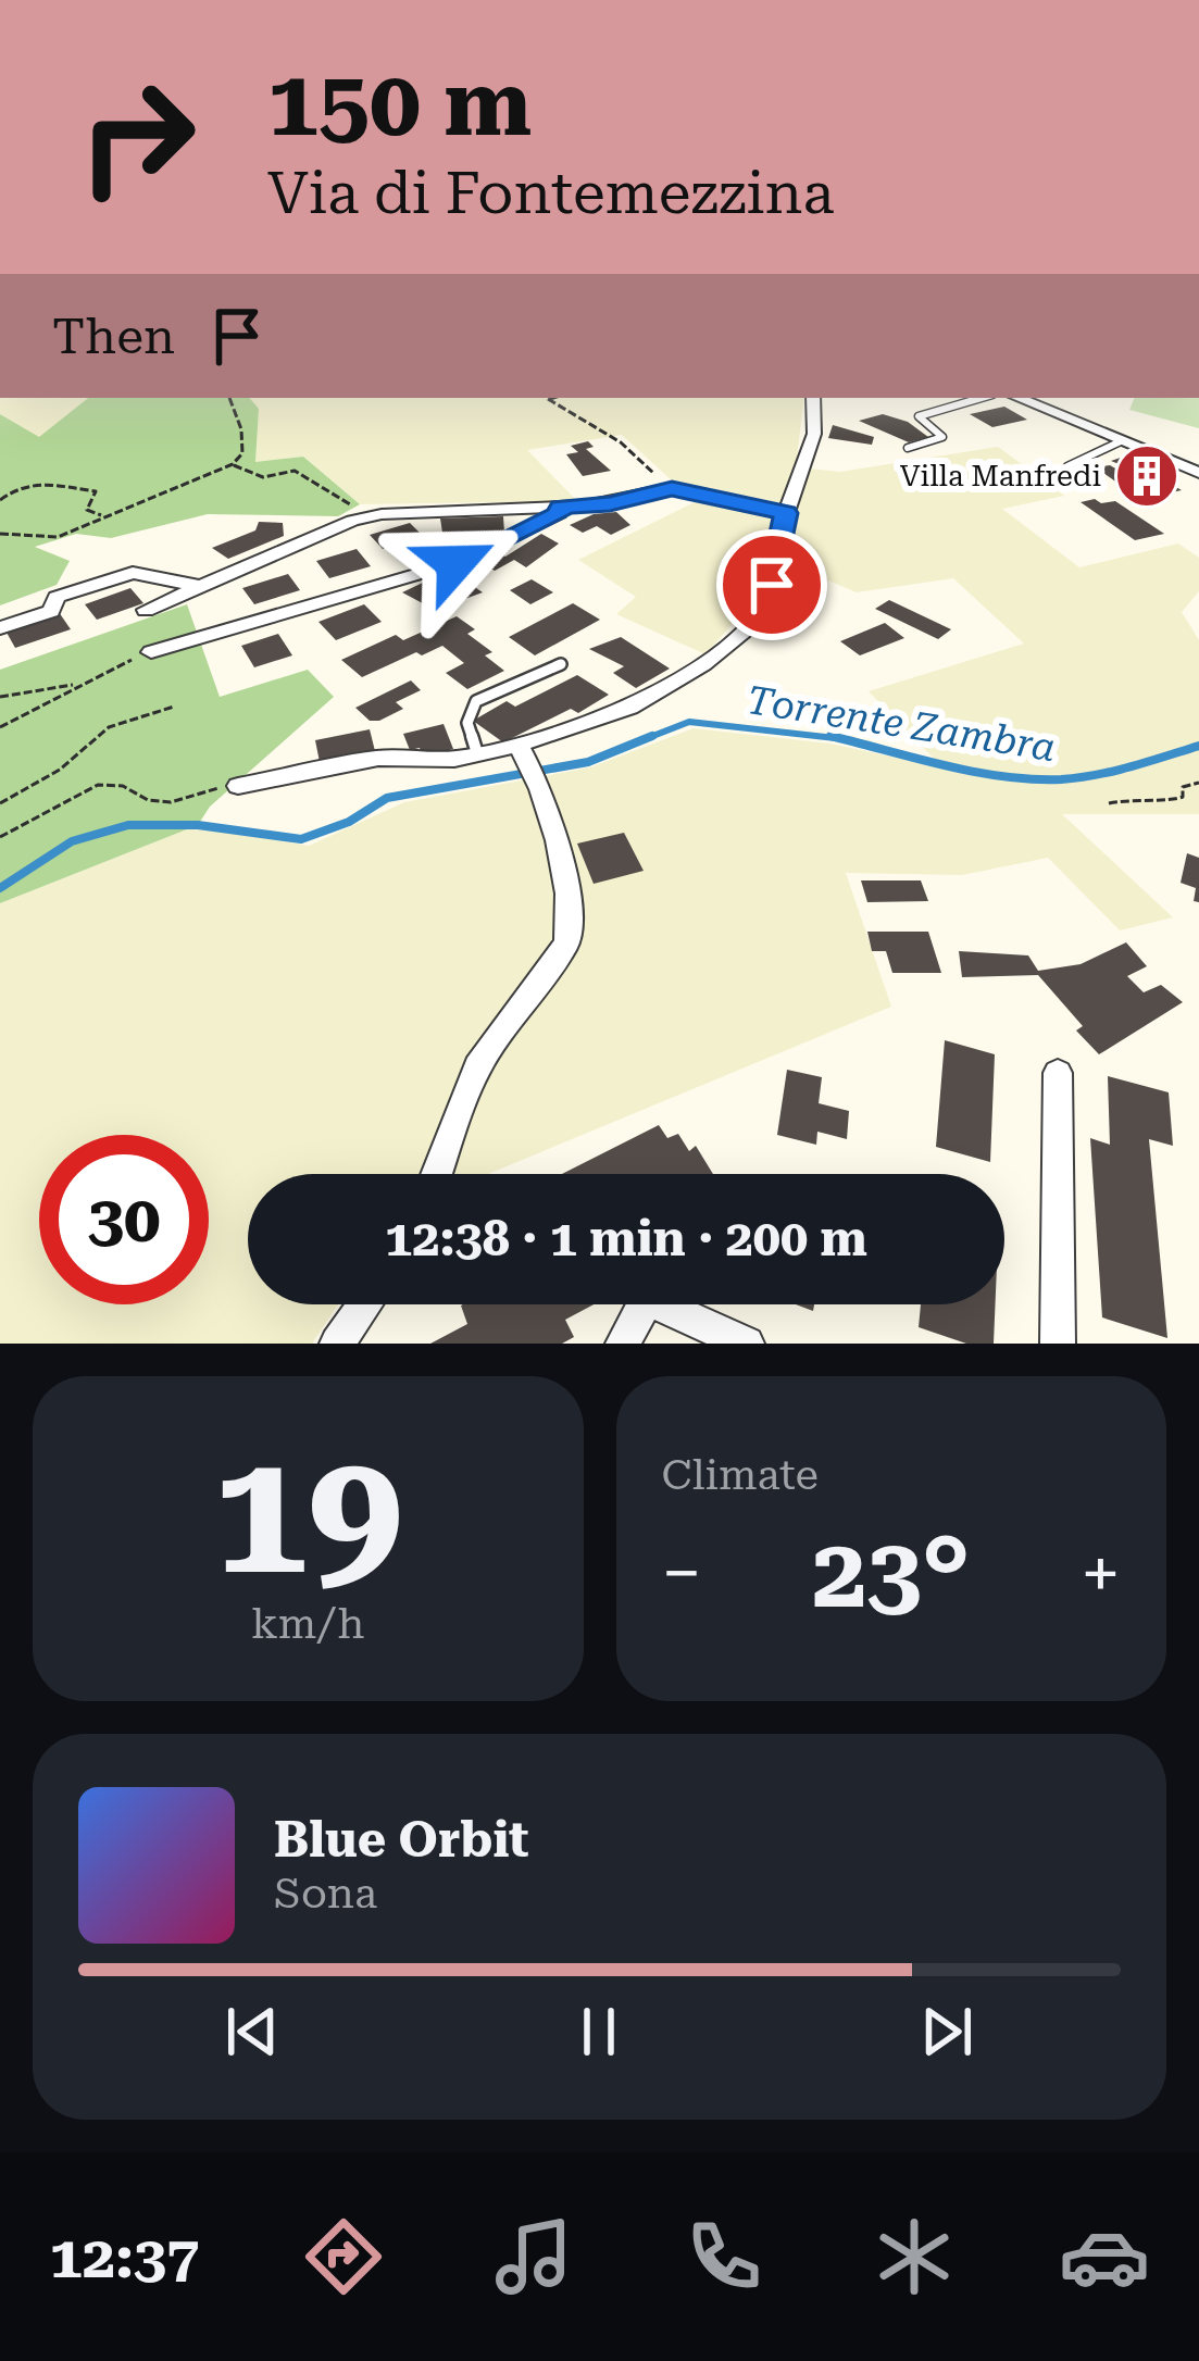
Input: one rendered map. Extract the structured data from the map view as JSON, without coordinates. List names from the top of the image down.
{
  "water": ["Torrente Zambra"],
  "places": {
    "building": ["Villa Manfredi"]
  },
  "page": {
    "turn": ["150 m", "Via di Fontemezzina"],
    "then": "Then",
    "limit": "30",
    "trip": "12:38 · 1 min · 200 m",
    "tile": [
      ["19", "km/h"],
      "Climate"
    ],
    "heat": ["−", "23°", "+"],
    "song": ["Blue Orbit", "Sona"],
    "tabs": "12:37"
  }
}
